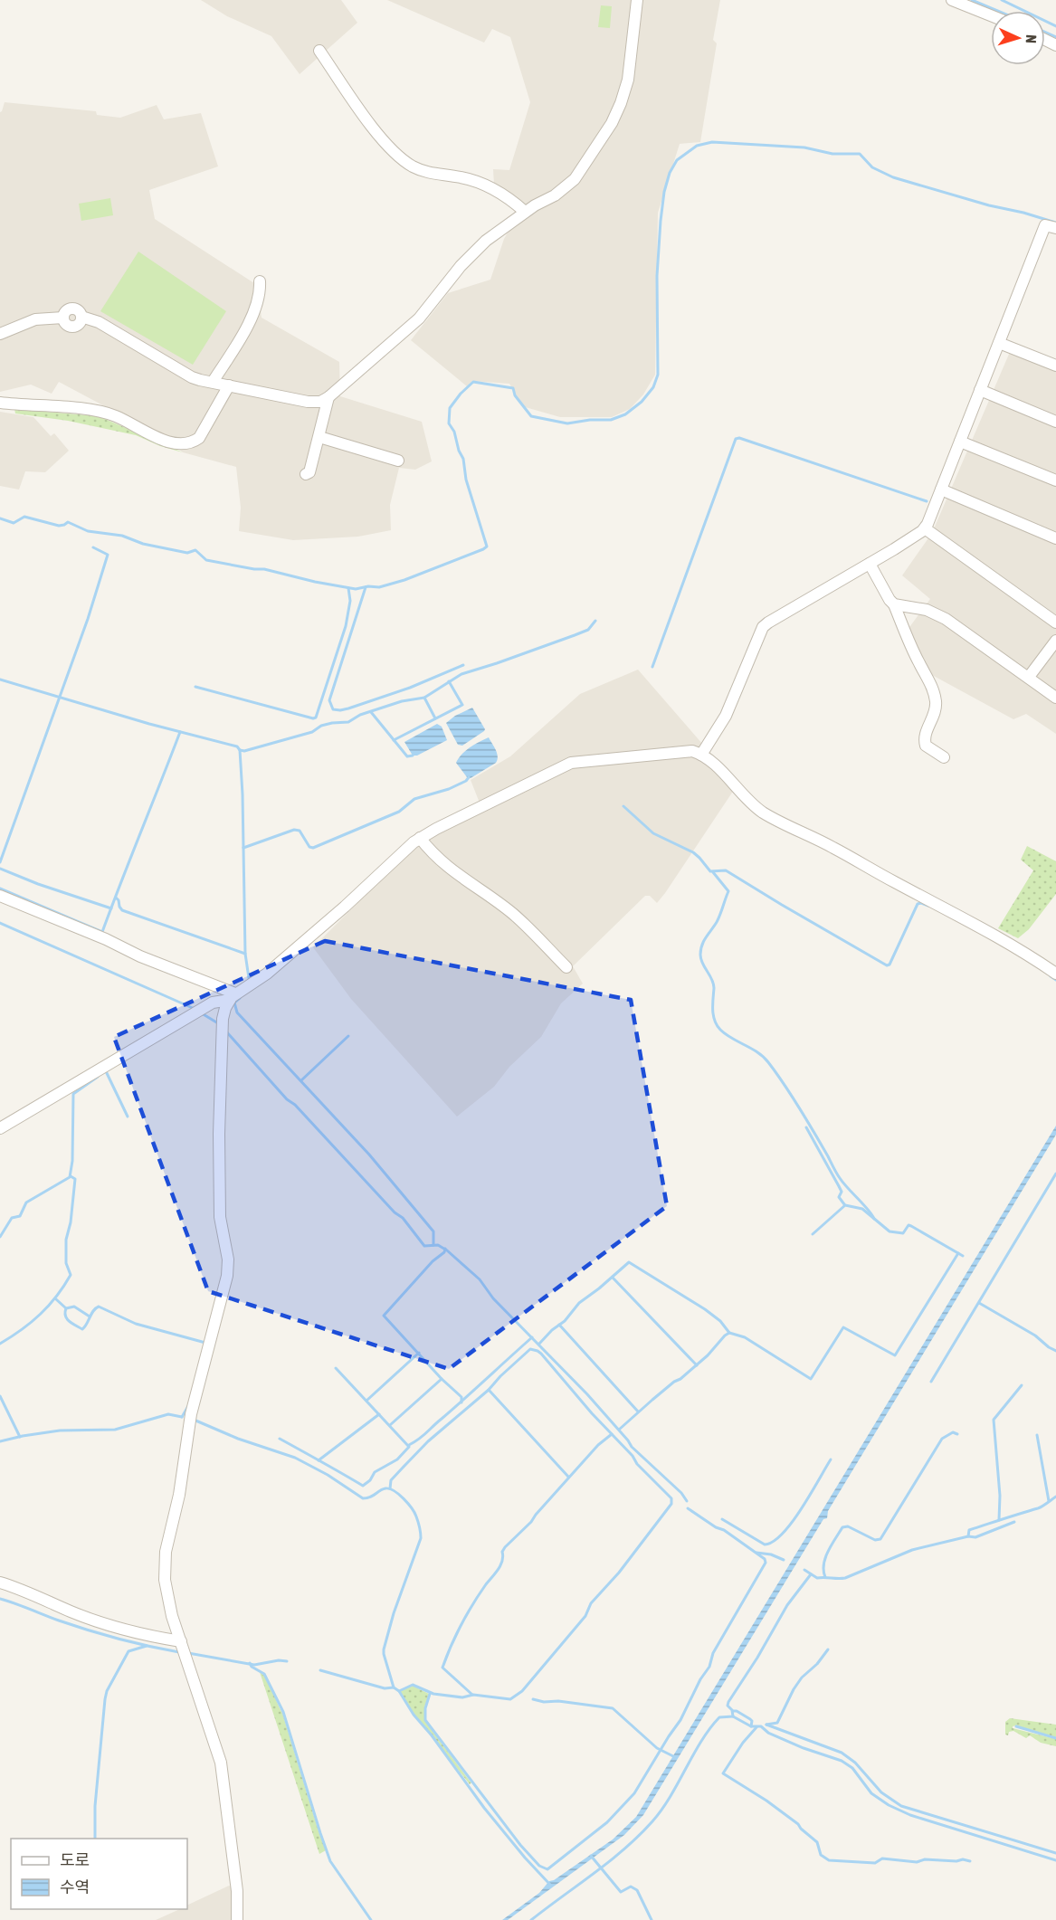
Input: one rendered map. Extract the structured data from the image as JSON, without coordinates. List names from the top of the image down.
{
  "legend": ["도로", "수역"],
  "north": "right"
}
